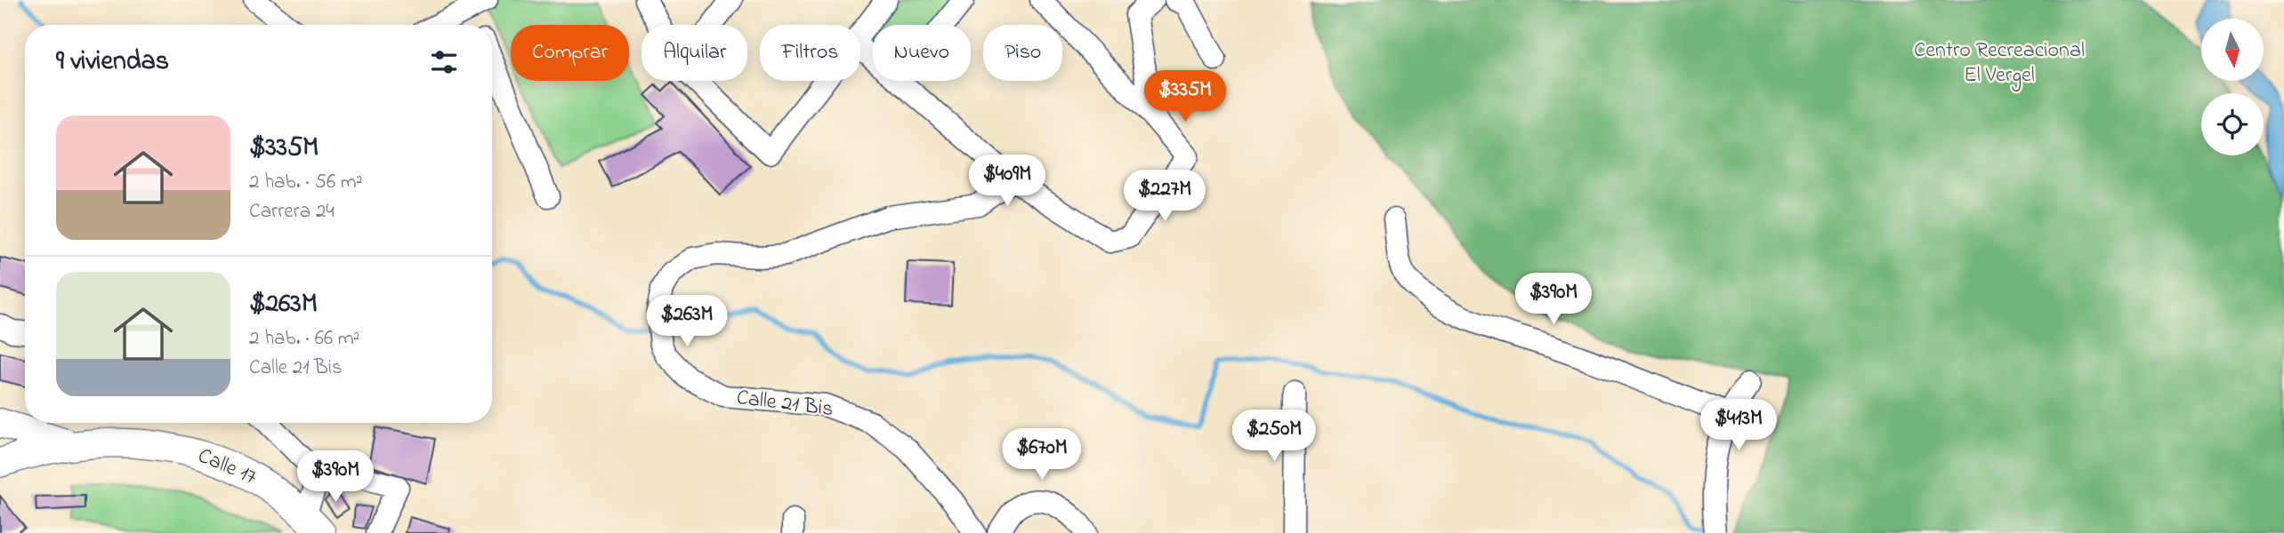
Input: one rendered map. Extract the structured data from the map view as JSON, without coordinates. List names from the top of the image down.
{
  "streets": {
    "main road": ["Calle 17"],
    "street": ["Calle 21 Bis"]
  },
  "parks": ["Centro Recreacional El Vergel"],
  "north": "bottom",
  "page": {
    "chip": [
      "Comprar",
      "Alquilar",
      "Filtros",
      "Nuevo",
      "Piso"
    ],
    "heading": "9 viviendas",
    "price": [
      "$335M",
      "$409M",
      "$227M",
      "$390M",
      "$263M",
      "$413M",
      "$250M",
      "$670M",
      "$390M"
    ],
    "list": [
      {
        "name": "$335M",
        "note": "2 hab. · 56 m² · Carrera 24"
      },
      {
        "name": "$263M",
        "note": "2 hab. · 66 m² · Calle 21 Bis"
      }
    ]
  }
}
